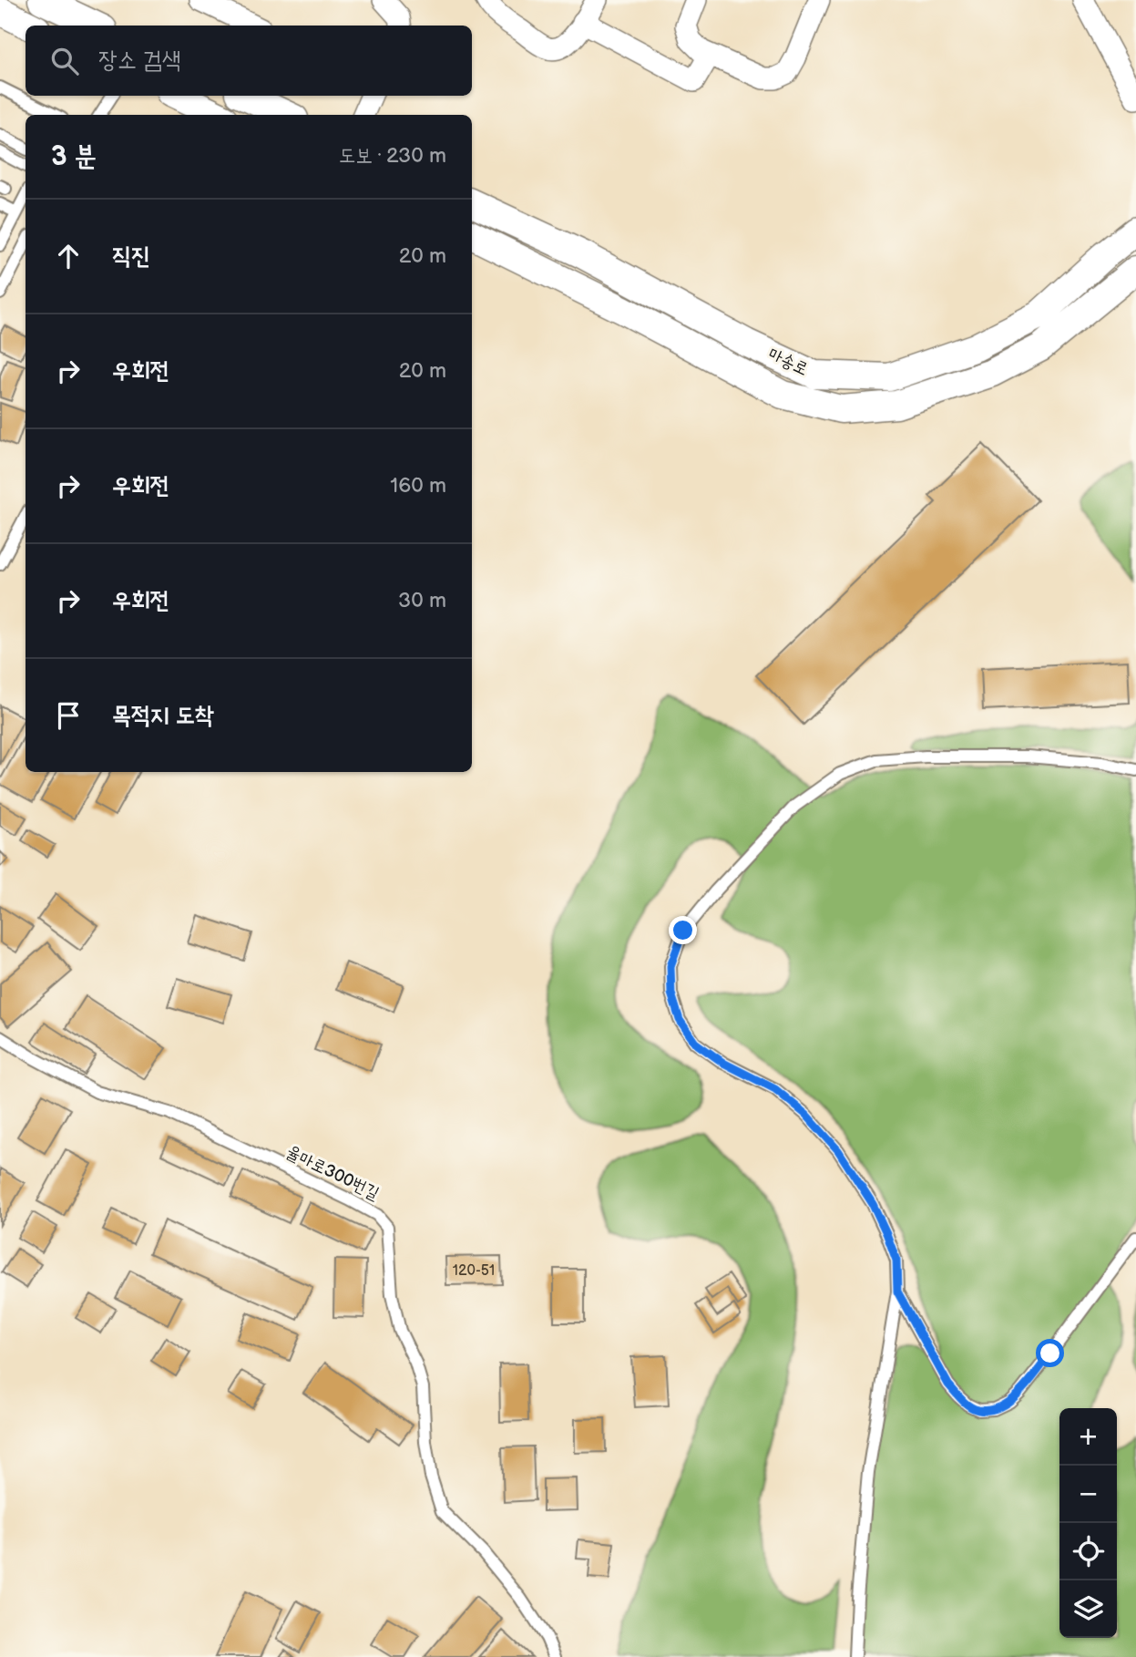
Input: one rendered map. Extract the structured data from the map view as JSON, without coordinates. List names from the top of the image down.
{
  "streets": {
    "street": ["마송로"],
    "lane": ["율마로300번길"]
  },
  "house_numbers": ["120-51"],
  "page": {
    "search": "장소 검색",
    "heading": ["3 분", "도보 · 230 m"],
    "list": [
      ["직진", "20 m"],
      ["우회전", "20 m"],
      ["우회전", "160 m"],
      ["우회전", "30 m"],
      "목적지 도착"
    ],
    "map_buttons": ["+", "−"]
  }
}
